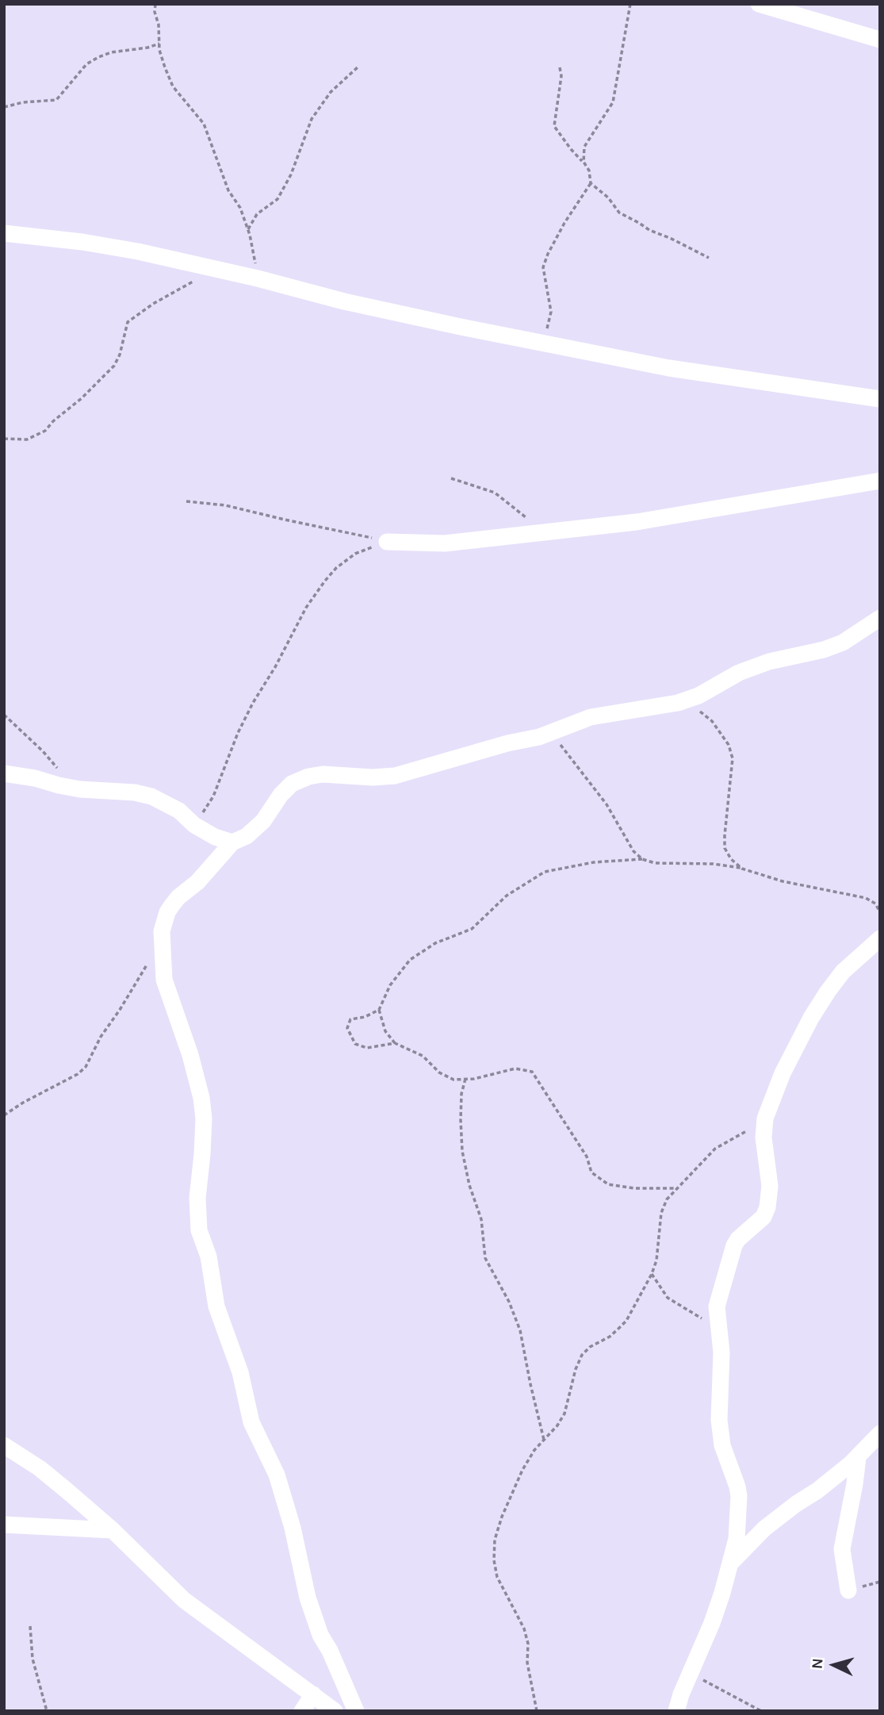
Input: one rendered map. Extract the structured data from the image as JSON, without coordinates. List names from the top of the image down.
{
  "north": "left"
}
